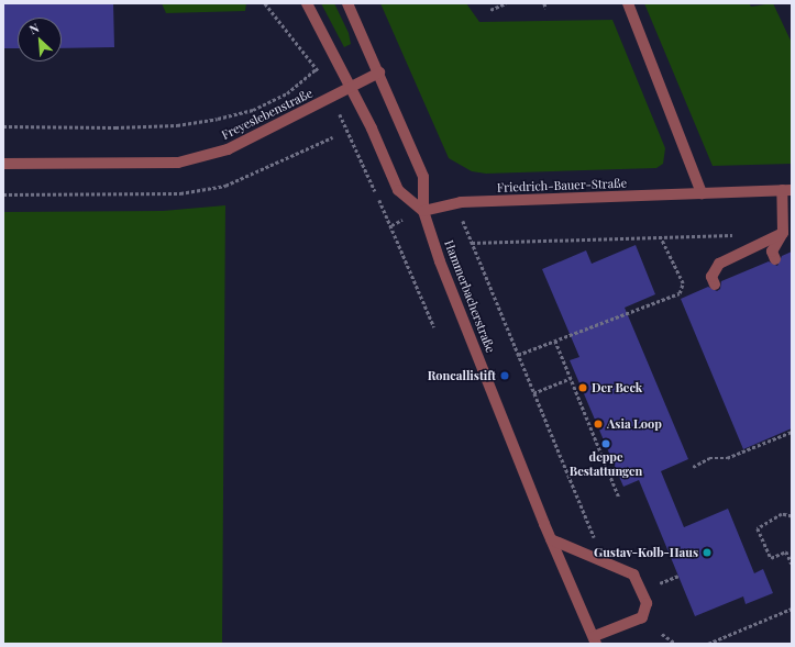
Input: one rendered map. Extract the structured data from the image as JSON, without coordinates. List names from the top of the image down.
{
  "streets": {
    "street": ["Freyeslebenstraße", "Friedrich-Bauer-Straße", "Hammerbacherstraße"]
  },
  "crossings": [
    ["Freyeslebenstraße", "Hammerbacherstraße"],
    ["Friedrich-Bauer-Straße", "Hammerbacherstraße"]
  ],
  "places": [
    "Roncallistift",
    "Der Beck",
    "Asia Loop",
    "deppe Bestattungen",
    "Gustav-Kolb-Haus"
  ],
  "north": "top left"
}
